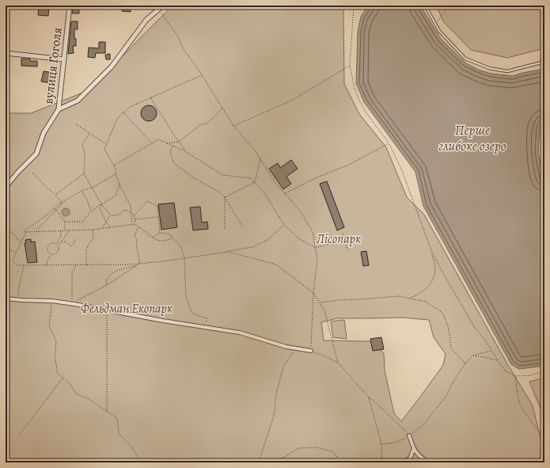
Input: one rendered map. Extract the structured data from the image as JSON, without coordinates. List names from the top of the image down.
{
  "streets": {
    "street": ["вулиця Гоголя"]
  },
  "water": ["Перше глибоке озеро"],
  "parks": ["Лісопарк", "Фельдман Екопарк"]
}
